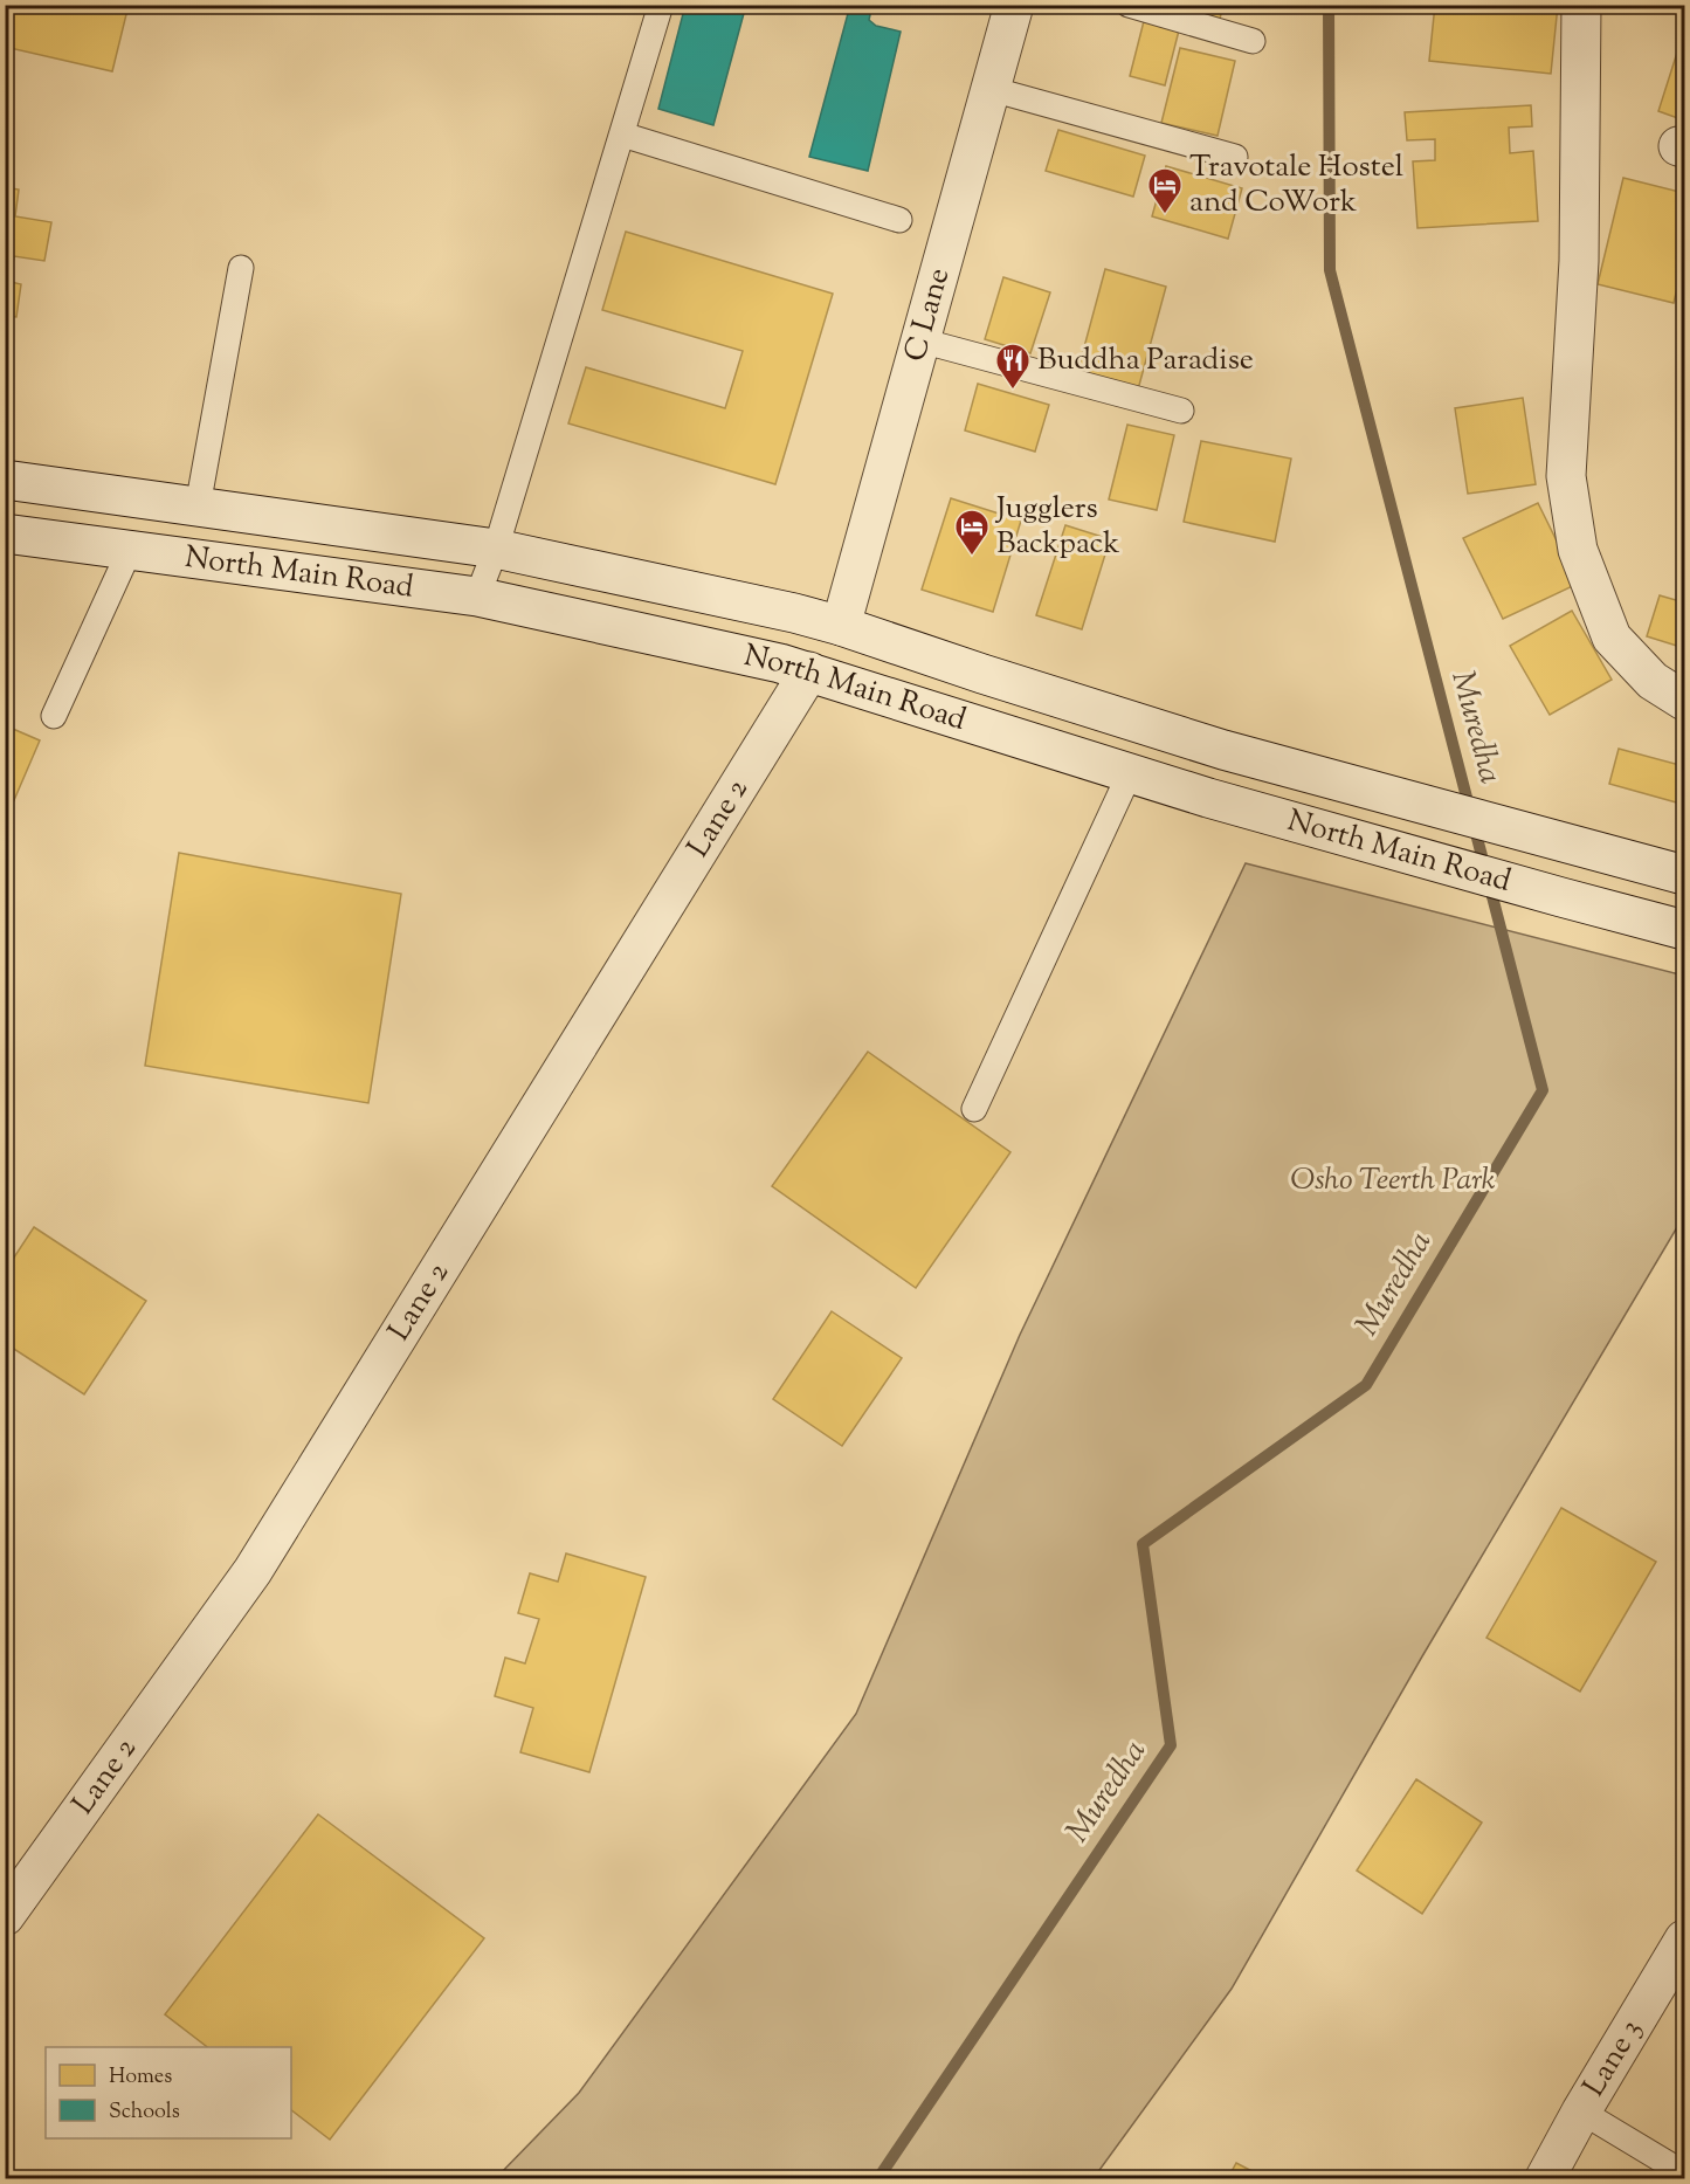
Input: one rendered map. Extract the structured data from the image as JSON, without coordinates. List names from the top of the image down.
{
  "streets": {
    "main road": [
      "C Lane",
      "North Main Road",
      "Lane 2",
      "Lane 3"
    ]
  },
  "crossings": [
    ["C Lane", "North Main Road"],
    ["North Main Road", "Lane 2"]
  ],
  "water": ["Muredha"],
  "parks": ["Osho Teerth Park"],
  "places": {
    "hotel": ["Travotale Hostel and CoWork", "Jugglers Backpack"],
    "restaurant": ["Buddha Paradise"]
  },
  "legend": ["Homes", "Schools"]
}
